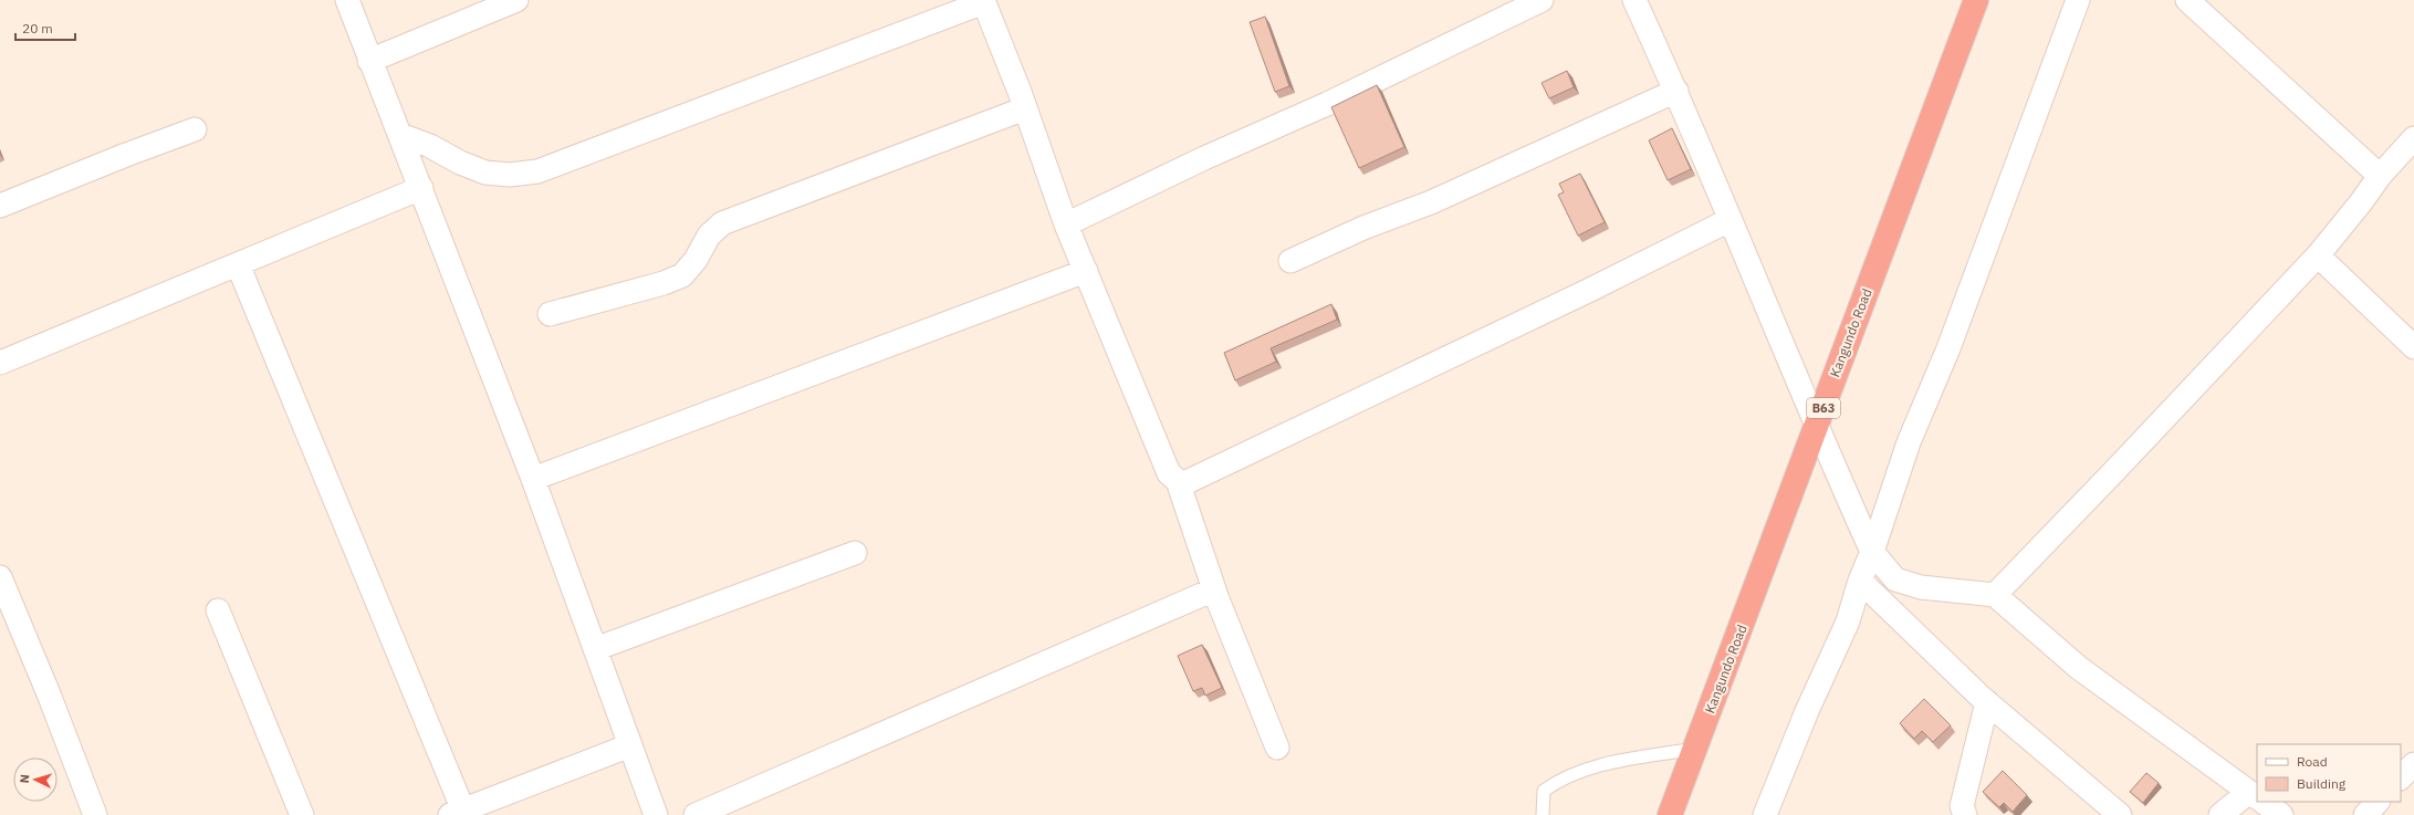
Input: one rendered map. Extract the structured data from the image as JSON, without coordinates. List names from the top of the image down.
{
  "streets": {
    "highway": ["Kangundo Road", "B63"]
  },
  "legend": ["Road", "Building"],
  "scale_bar": "20 m",
  "north": "left"
}
